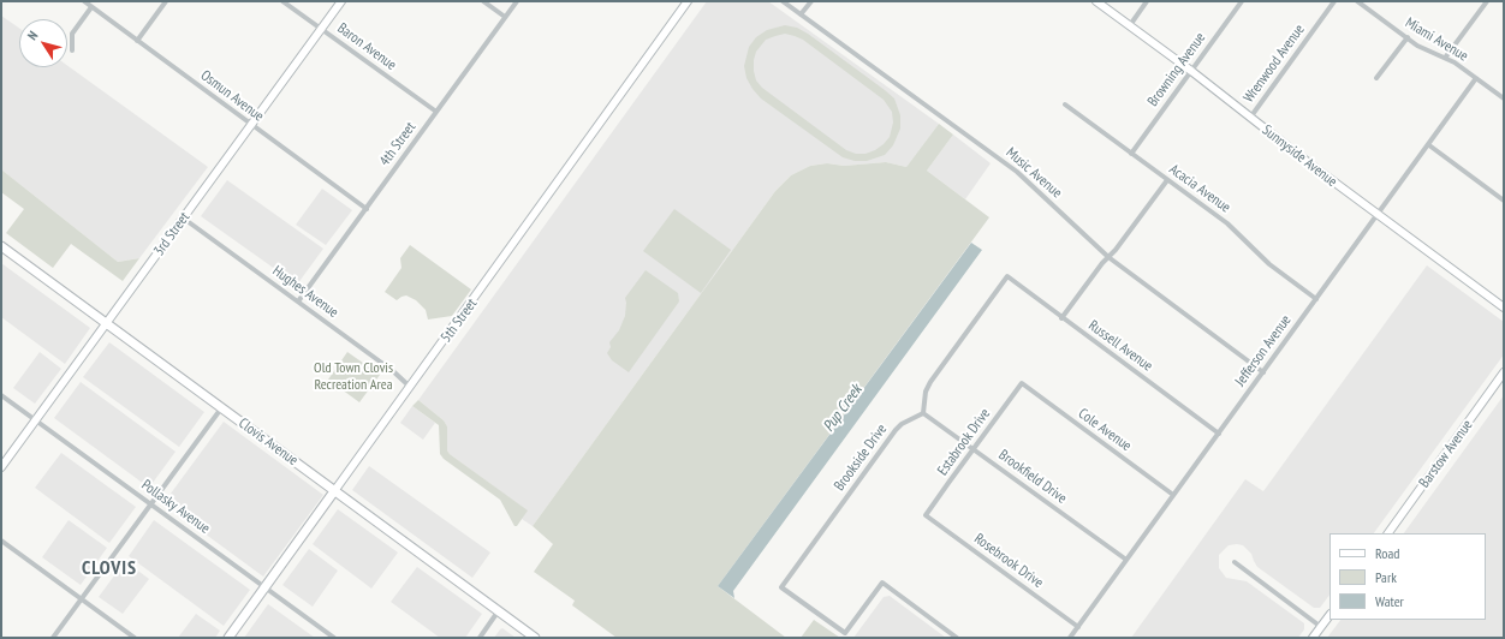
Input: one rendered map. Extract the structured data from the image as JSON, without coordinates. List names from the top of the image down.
{
  "streets": {
    "main road": [
      "Sunnyside Avenue",
      "3rd Street",
      "5th Street",
      "Clovis Avenue",
      "Barstow Avenue"
    ],
    "street": [
      "Miami Avenue",
      "Baron Avenue",
      "Wrenwood Avenue",
      "Browning Avenue",
      "Osmun Avenue",
      "4th Street",
      "Music Avenue",
      "Acacia Avenue",
      "Hughes Avenue",
      "Russell Avenue",
      "Jefferson Avenue",
      "Cole Avenue",
      "Estabrook Drive",
      "Brookside Drive",
      "Brookfield Drive",
      "Pollasky Avenue",
      "Rosebrook Drive"
    ]
  },
  "crossings": [
    ["Miami Avenue", "Jefferson Avenue"],
    ["Baron Avenue", "4th Street"],
    ["Baron Avenue", "3rd Street"],
    ["Wrenwood Avenue", "Sunnyside Avenue"],
    ["Browning Avenue", "Sunnyside Avenue"],
    ["Browning Avenue", "Acacia Avenue"],
    ["Osmun Avenue", "4th Street"],
    ["Osmun Avenue", "3rd Street"],
    ["4th Street", "Hughes Avenue"],
    ["Sunnyside Avenue", "Jefferson Avenue"],
    ["Music Avenue", "Jefferson Avenue"],
    ["Acacia Avenue", "Jefferson Avenue"],
    ["3rd Street", "Hughes Avenue"],
    ["3rd Street", "Clovis Avenue"],
    ["3rd Street", "Pollasky Avenue"],
    ["Hughes Avenue", "5th Street"],
    ["5th Street", "Clovis Avenue"],
    ["5th Street", "Pollasky Avenue"],
    ["Russell Avenue", "Jefferson Avenue"],
    ["Russell Avenue", "Brookside Drive"],
    ["Russell Avenue", "Brookfield Drive"],
    ["Jefferson Avenue", "Cole Avenue"],
    ["Jefferson Avenue", "Brookfield Drive"],
    ["Jefferson Avenue", "Rosebrook Drive"],
    ["Cole Avenue", "Estabrook Drive"],
    ["Estabrook Drive", "Brookfield Drive"],
    ["Estabrook Drive", "Rosebrook Drive"],
    ["Brookside Drive", "Brookfield Drive"]
  ],
  "districts": ["CLOVIS"],
  "water": ["Pup Creek"],
  "parks": ["Old Town Clovis Recreation Area"],
  "legend": ["Road", "Park", "Water"],
  "north": "top left"
}
